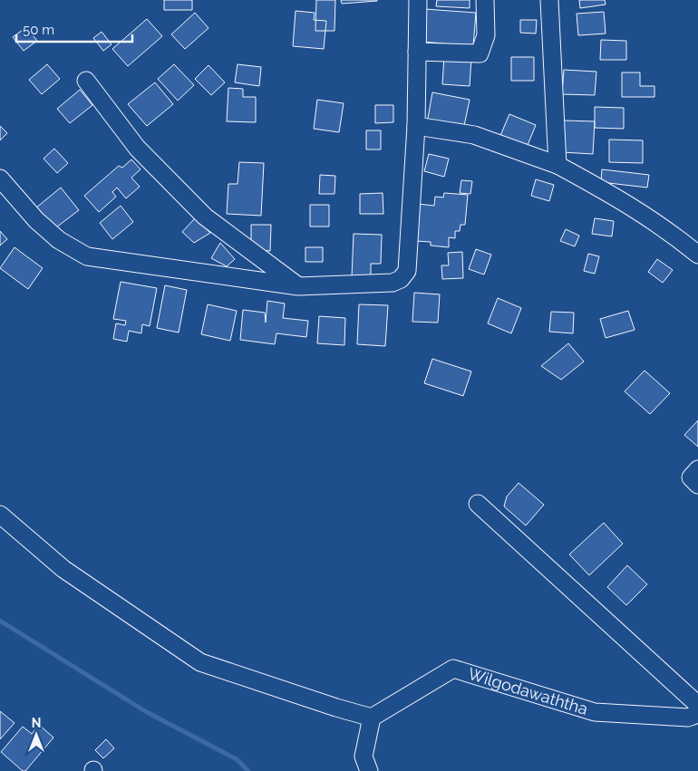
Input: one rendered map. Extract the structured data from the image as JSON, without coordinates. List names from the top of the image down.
{
  "streets": {
    "street": ["Wilgodawaththa"]
  },
  "scale_bar": "50 m",
  "north": "top"
}
